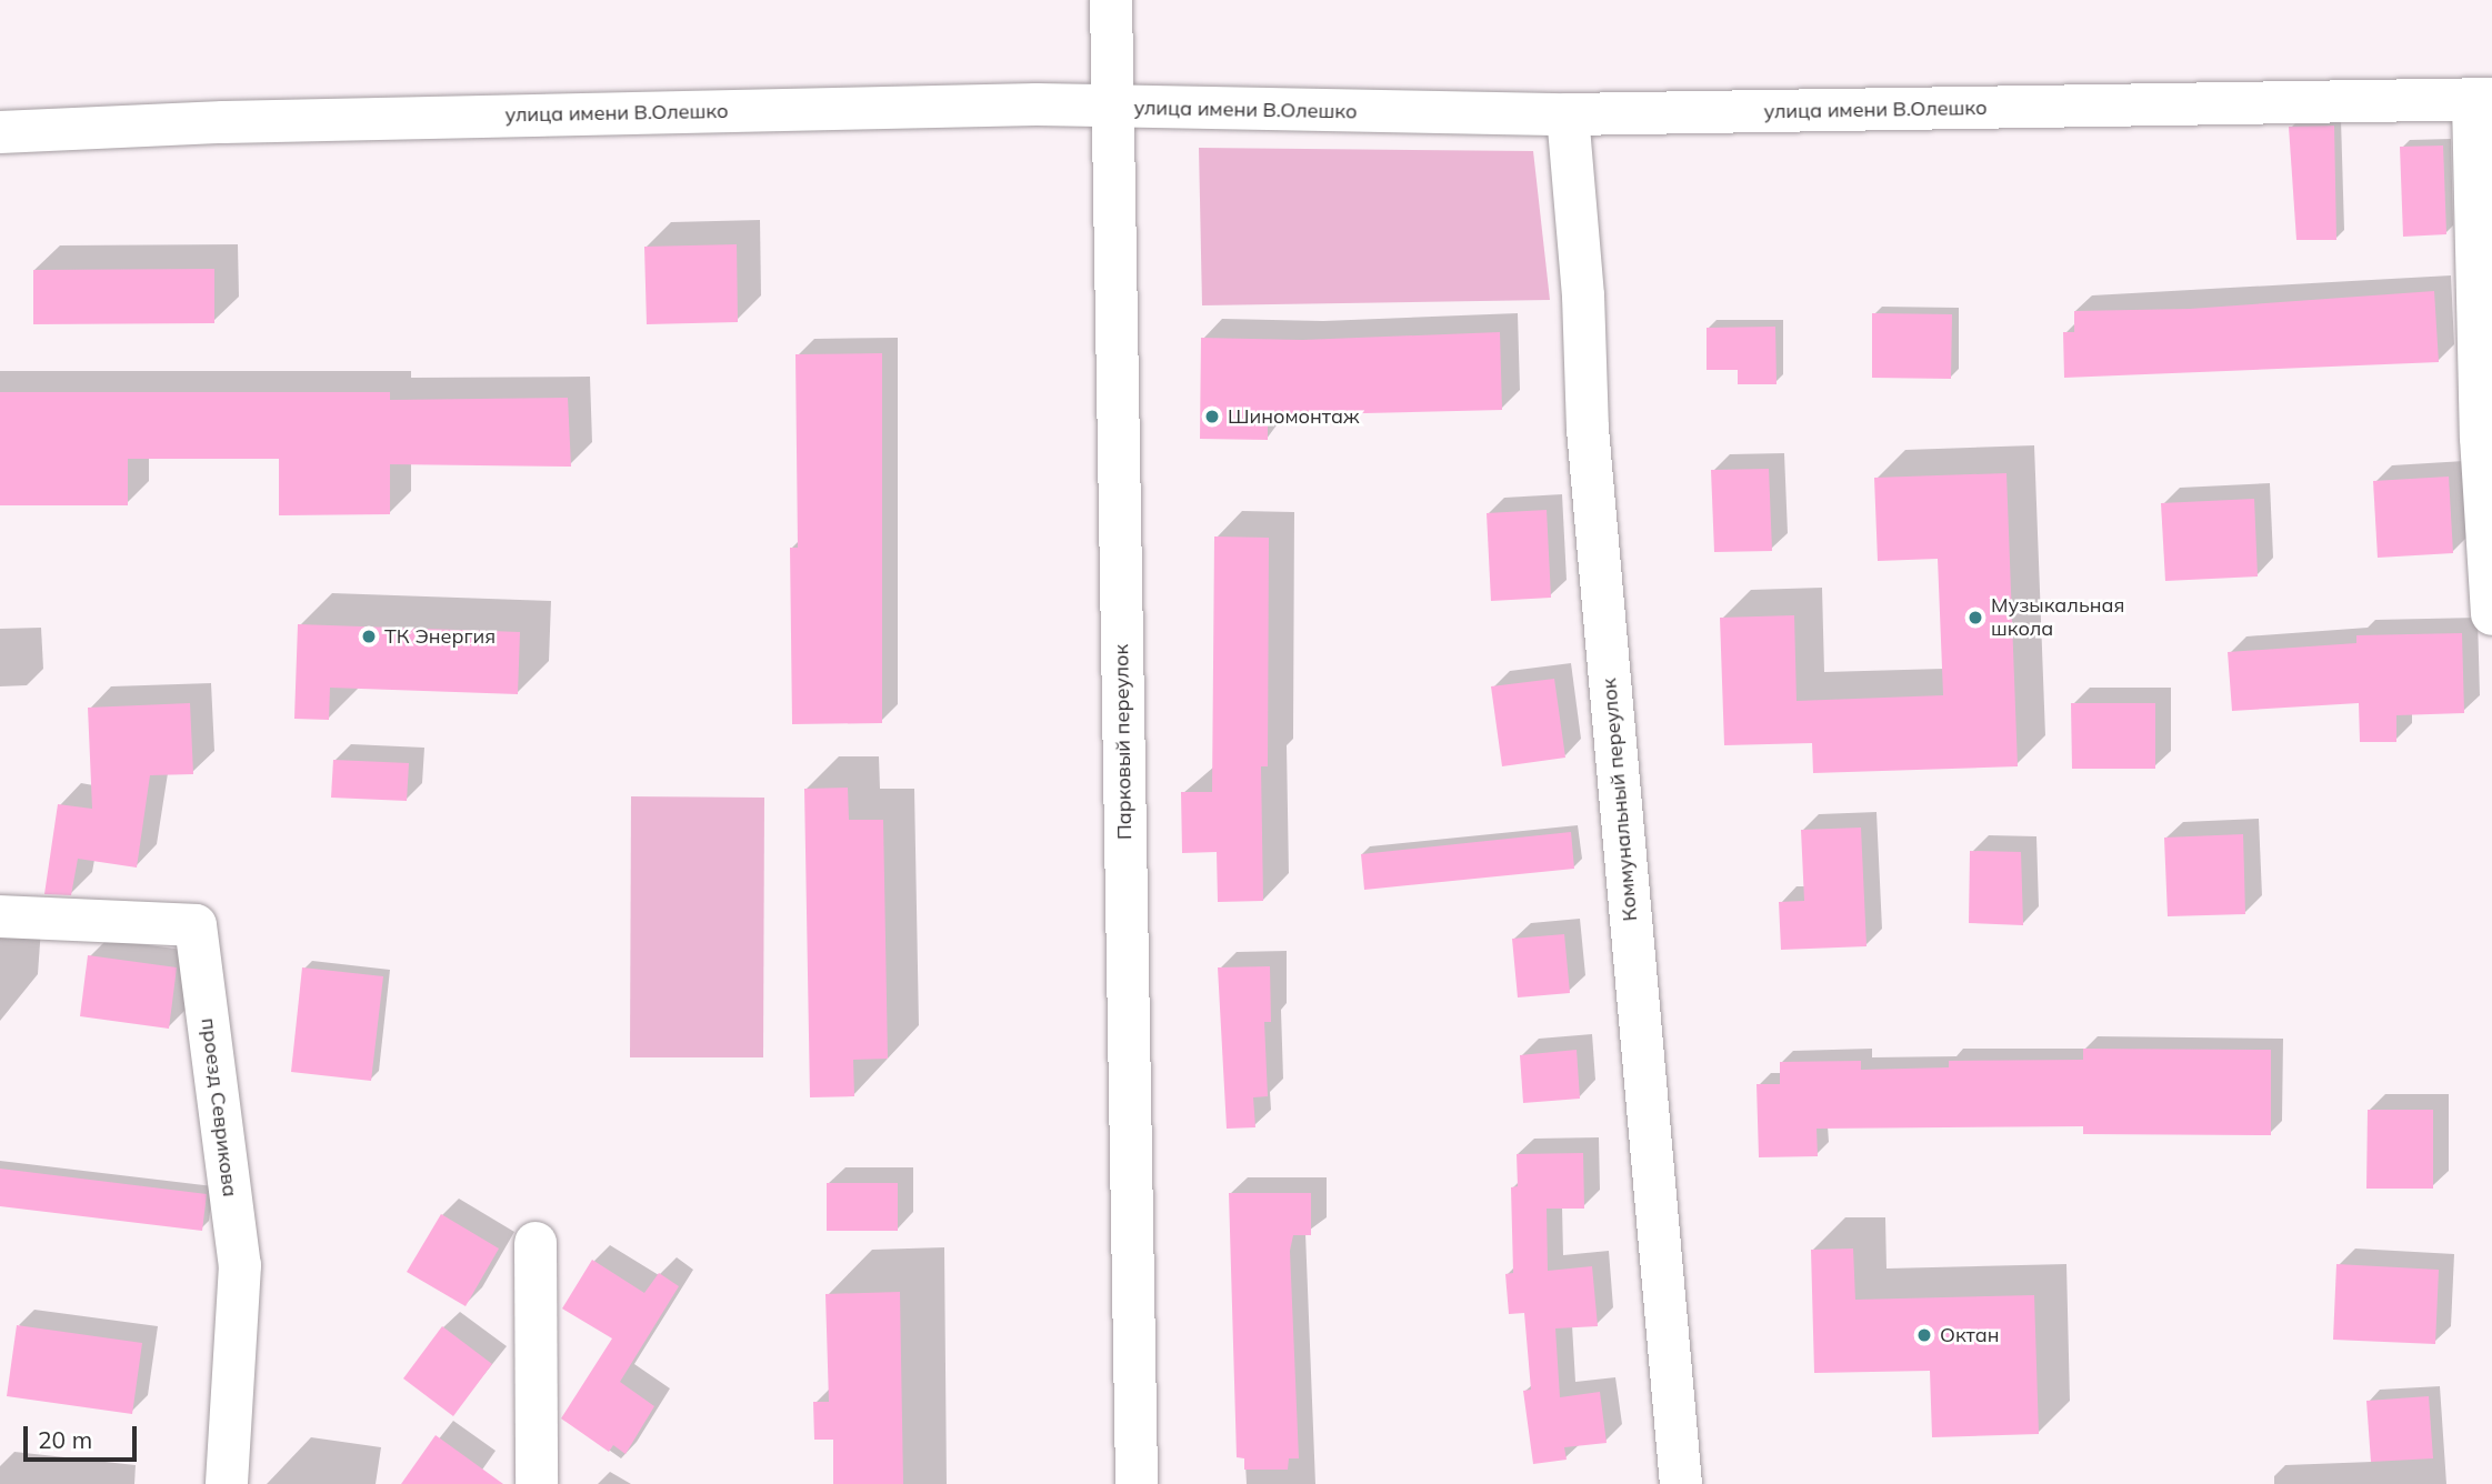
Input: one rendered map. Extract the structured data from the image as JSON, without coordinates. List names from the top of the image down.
{
  "streets": {
    "street": [
      "улица имени В.Олешко",
      "Парковый переулок",
      "Коммунальный переулок",
      "проезд Севрикова"
    ]
  },
  "crossings": [
    ["улица имени В.Олешко", "Парковый переулок"],
    ["улица имени В.Олешко", "Коммунальный переулок"]
  ],
  "places": [
    "Шиномонтаж",
    "Музыкальная школа",
    "ТК Энергия",
    "Октан"
  ],
  "scale_bar": "20 m"
}
